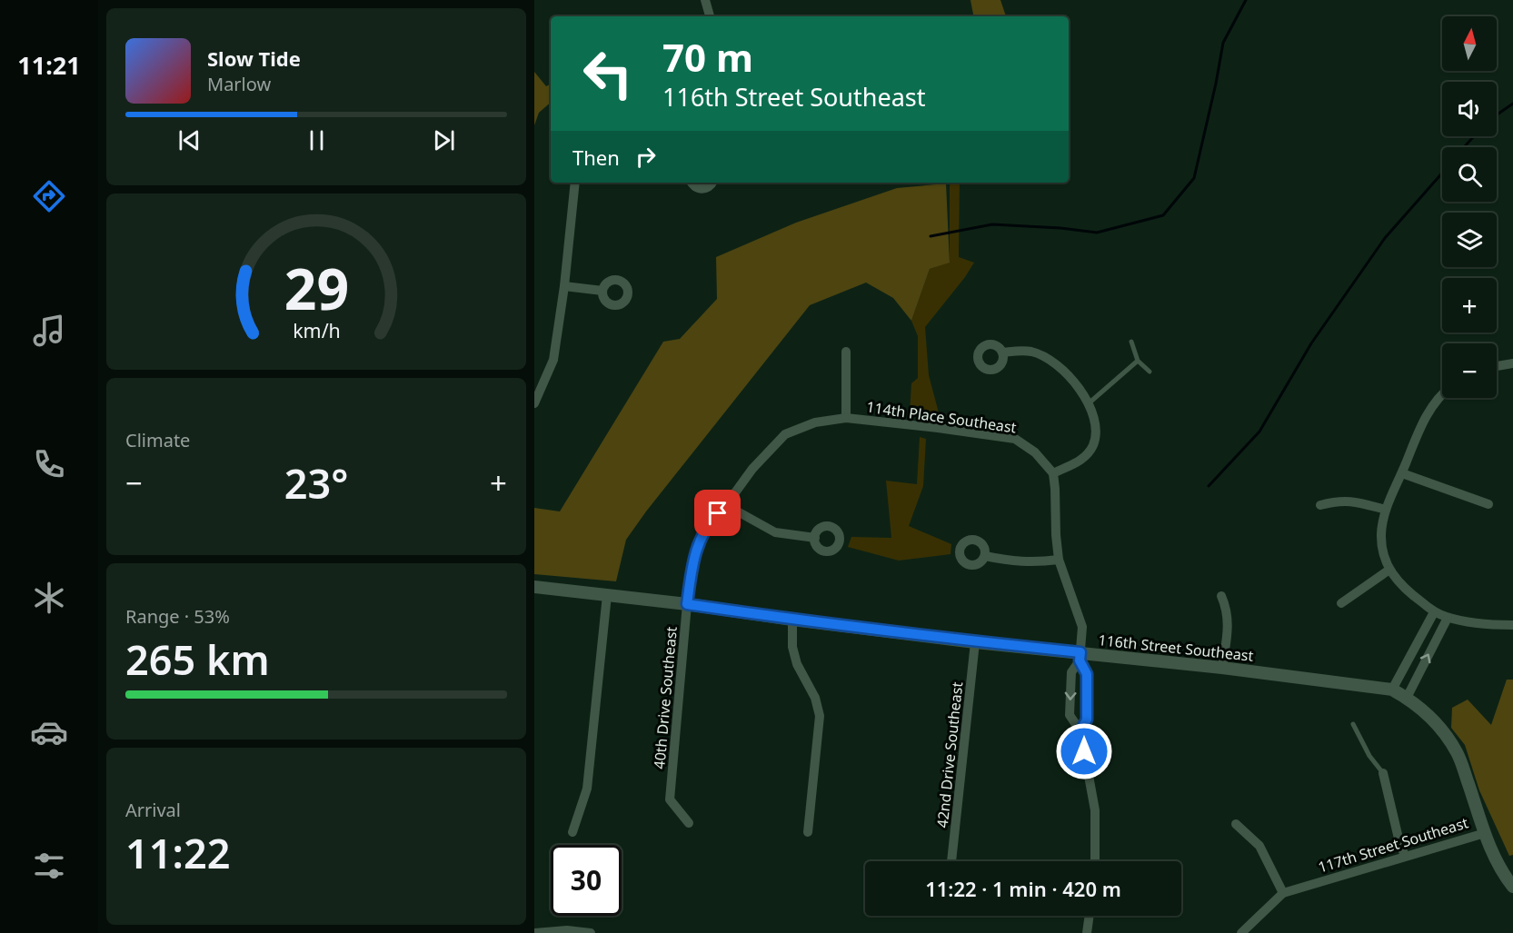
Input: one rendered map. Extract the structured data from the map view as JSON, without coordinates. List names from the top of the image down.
{
  "streets": {
    "street": [
      "114th Place Southeast",
      "116th Street Southeast",
      "40th Drive Southeast",
      "42nd Drive Southeast",
      "117th Street Southeast"
    ]
  },
  "crossings": [
    ["114th Place Southeast", "40th Drive Southeast"],
    ["116th Street Southeast", "40th Drive Southeast"],
    ["116th Street Southeast", "42nd Drive Southeast"]
  ],
  "north": "top",
  "page": {
    "tabs": "11:21",
    "map_buttons": ["+", "−"],
    "turn": ["70 m", "116th Street Southeast"],
    "song": ["Slow Tide", "Marlow"],
    "then": "Then",
    "tile": [
      "Climate",
      ["Range · 53%", "265 km"],
      ["Arrival", "11:22"]
    ],
    "heat": ["−", "23°", "+"],
    "limit": "30",
    "trip": "11:22 · 1 min · 420 m",
    "gauge": ["29", "km/h"]
  }
}
